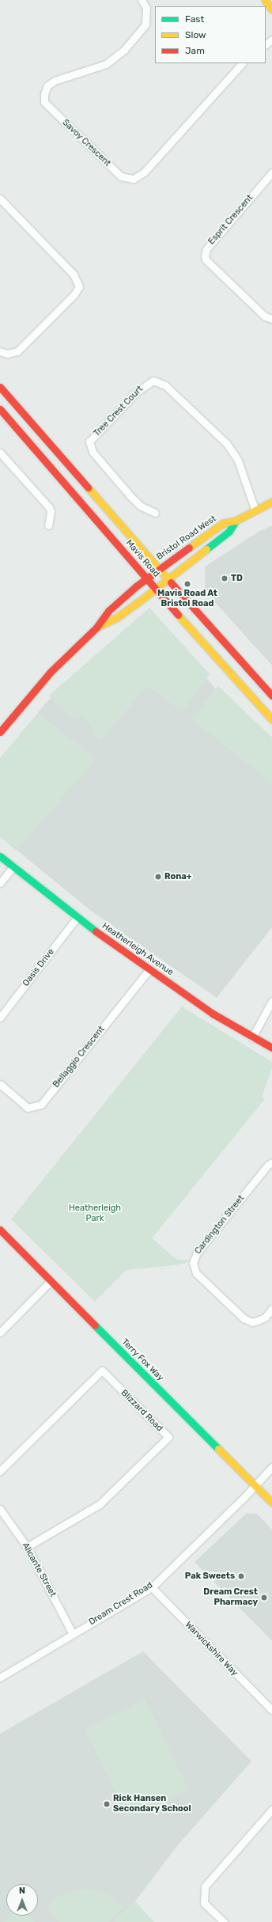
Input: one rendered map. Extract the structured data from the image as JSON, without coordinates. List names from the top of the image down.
{
  "streets": {
    "street": [
      "Savoy Crescent",
      "Esprit Crescent",
      "Tree Crest Court",
      "Bristol Road West",
      "Mavis Road",
      "Heatherleigh Avenue",
      "Oasis Drive",
      "Bellaggio Crescent",
      "Cardington Street",
      "Terry Fox Way",
      "Blizzard Road",
      "Alicante Street",
      "Dream Crest Road",
      "Warwickshire Way"
    ]
  },
  "crossings": [
    ["Tree Crest Court", "Bristol Road West"],
    ["Bristol Road West", "Mavis Road"],
    ["Heatherleigh Avenue", "Oasis Drive"],
    ["Heatherleigh Avenue", "Bellaggio Crescent"],
    ["Terry Fox Way", "Dream Crest Road"],
    ["Blizzard Road", "Alicante Street"],
    ["Alicante Street", "Dream Crest Road"],
    ["Dream Crest Road", "Warwickshire Way"]
  ],
  "parks": ["Heatherleigh Park"],
  "places": [
    "TD",
    "Mavis Road At Bristol Road",
    "Rona+",
    "Pak Sweets",
    "Dream Crest Pharmacy",
    "Rick Hansen Secondary School"
  ],
  "legend": ["Fast", "Slow", "Jam"],
  "north": "top"
}
